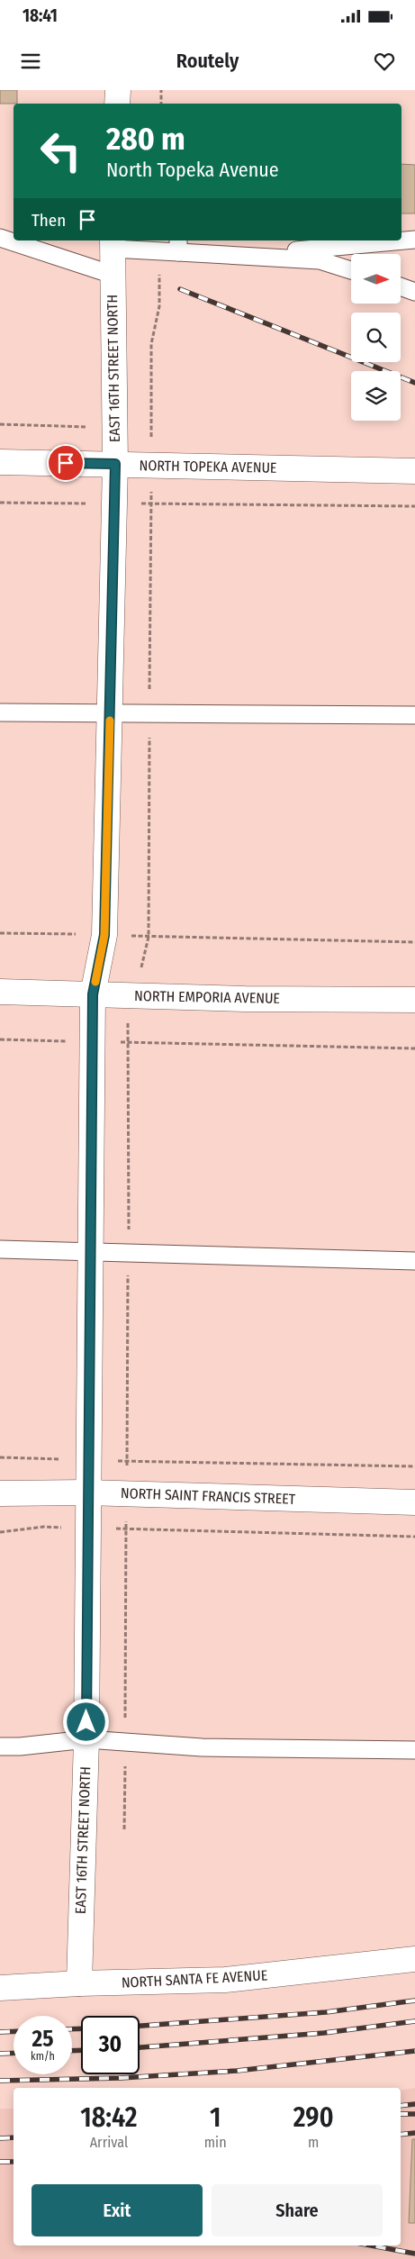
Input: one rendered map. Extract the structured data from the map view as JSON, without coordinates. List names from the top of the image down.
{
  "streets": {
    "street": [
      "EAST 16TH STREET NORTH",
      "NORTH TOPEKA AVENUE",
      "NORTH EMPORIA AVENUE",
      "NORTH SAINT FRANCIS STREET",
      "NORTH SANTA FE AVENUE"
    ]
  },
  "crossings": [
    ["EAST 16TH STREET NORTH", "NORTH TOPEKA AVENUE"],
    ["EAST 16TH STREET NORTH", "NORTH EMPORIA AVENUE"],
    ["EAST 16TH STREET NORTH", "NORTH SAINT FRANCIS STREET"],
    ["EAST 16TH STREET NORTH", "NORTH SANTA FE AVENUE"]
  ],
  "north": "right",
  "page": {
    "status": "18:41",
    "header": "Routely",
    "turn": ["280 m", "North Topeka Avenue"],
    "then": "Then",
    "speed": "25 km/h",
    "limit": "30",
    "eta": [
      "18:42",
      "Arrival",
      "1",
      "min",
      "290",
      "m"
    ],
    "buttons": ["Exit", "Share"]
  }
}
